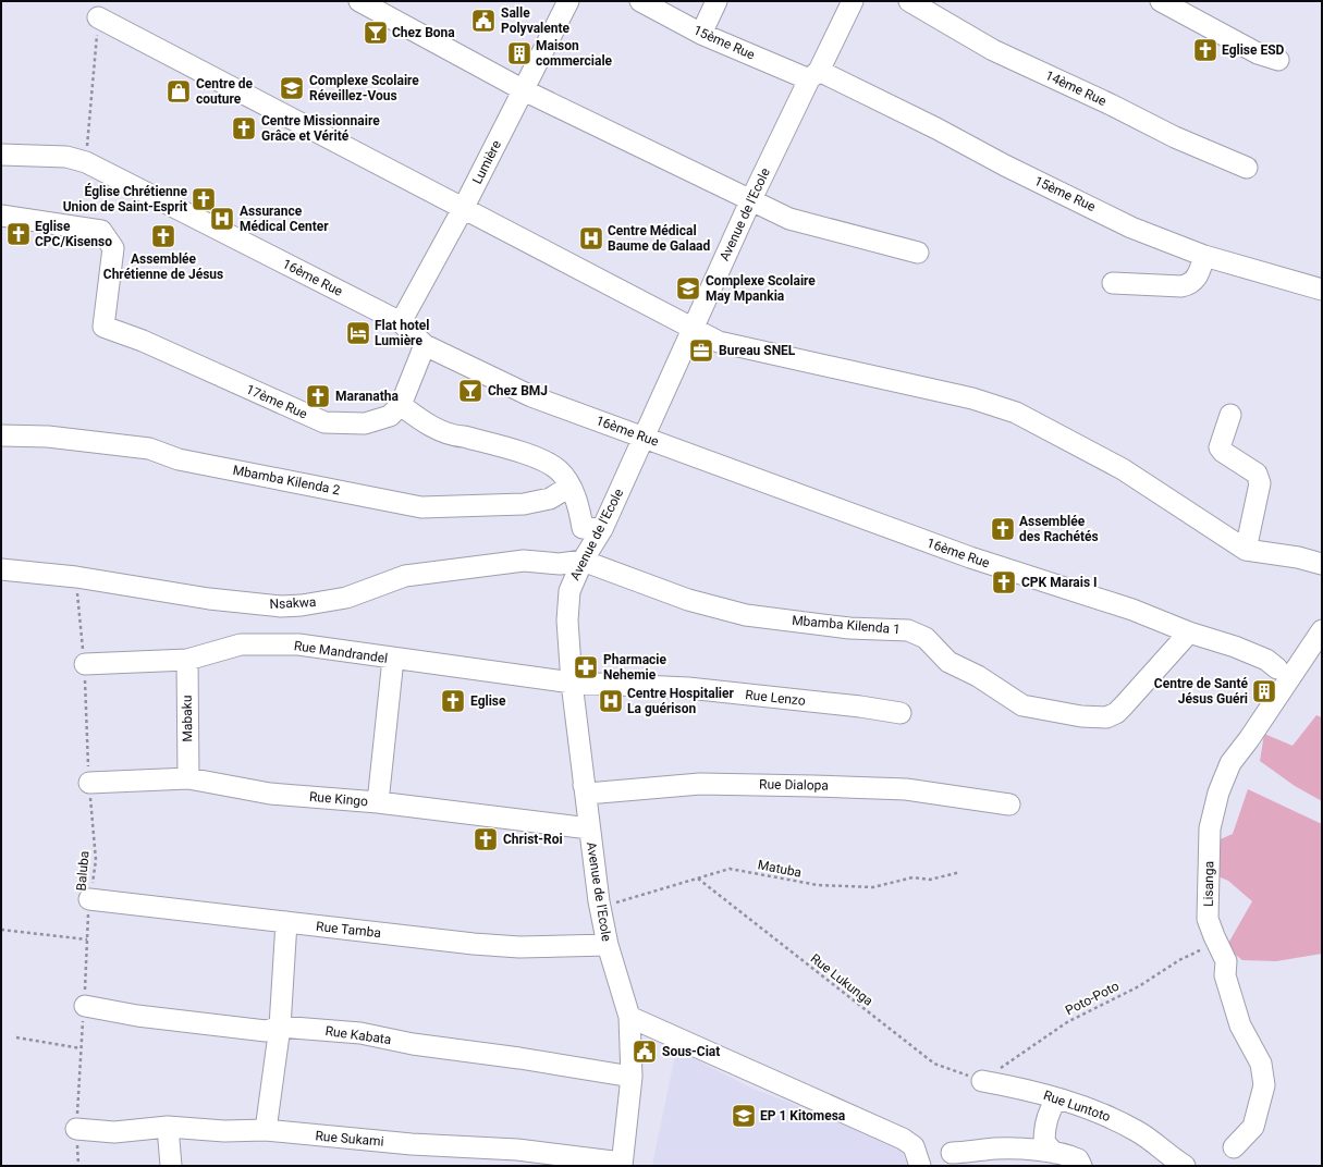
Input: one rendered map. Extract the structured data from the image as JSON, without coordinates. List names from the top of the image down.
{
  "streets": {
    "street": [
      "15ème Rue",
      "14ème Rue",
      "Lumière",
      "Avenue de l'Ecole",
      "16ème Rue",
      "17ème Rue",
      "Mbamba Kilenda 2",
      "Nsakwa",
      "Mbamba Kilenda 1",
      "Rue Mandrandel",
      "Rue Lenzo",
      "Mabaku",
      "Rue Dialopa",
      "Rue Kingo",
      "Lisanga",
      "Rue Tamba",
      "Rue Kabata",
      "Rue Luntoto",
      "Rue Sukami"
    ],
    "path": [
      "Matuba",
      "Baluba",
      "Rue Lukunga",
      "Poto-Poto"
    ]
  },
  "crossings": [
    ["15ème Rue", "Avenue de l'Ecole"],
    ["Lumière", "16ème Rue"],
    ["Avenue de l'Ecole", "16ème Rue"],
    ["Avenue de l'Ecole", "Nsakwa"],
    ["Avenue de l'Ecole", "Mbamba Kilenda 1"],
    ["Avenue de l'Ecole", "Rue Mandrandel"],
    ["Avenue de l'Ecole", "Rue Lenzo"],
    ["Avenue de l'Ecole", "Rue Dialopa"],
    ["Avenue de l'Ecole", "Rue Kingo"],
    ["Avenue de l'Ecole", "Matuba"],
    ["Avenue de l'Ecole", "Rue Tamba"],
    ["Avenue de l'Ecole", "Rue Kabata"],
    ["Avenue de l'Ecole", "Rue Sukami"],
    ["16ème Rue", "Mbamba Kilenda 1"],
    ["Nsakwa", "Mbamba Kilenda 1"],
    ["Nsakwa", "Baluba"],
    ["Rue Mandrandel", "Rue Lenzo"],
    ["Rue Mandrandel", "Mabaku"],
    ["Rue Mandrandel", "Baluba"],
    ["Mabaku", "Rue Kingo"],
    ["Rue Kingo", "Baluba"],
    ["Matuba", "Rue Lukunga"],
    ["Baluba", "Rue Tamba"],
    ["Baluba", "Rue Kabata"],
    ["Baluba", "Rue Sukami"],
    ["Lisanga", "Poto-Poto"],
    ["Rue Lukunga", "Poto-Poto"],
    ["Rue Lukunga", "Rue Luntoto"],
    ["Poto-Poto", "Rue Luntoto"]
  ],
  "places": {
    "public building": ["Salle Polyvalente", "Sous-Ciat"],
    "bar": ["Chez Bona", "Chez BMJ"],
    "church": [
      "Eglise ESD",
      "Centre Missionnaire Grâce et Vérité",
      "Église Chrétienne Union de Saint-Esprit",
      "Eglise CPC/Kisenso",
      "Assemblée Chrétienne de Jésus",
      "Maranatha",
      "Assemblée des Rachétés",
      "CPK Marais I",
      "Eglise",
      "Christ-Roi"
    ],
    "building": ["Maison commerciale", "Centre de Santé Jésus Guéri"],
    "school or university": ["Complexe Scolaire Réveillez-Vous", "Complexe Scolaire May Mpankia", "EP 1 Kitomesa"],
    "shop": ["Centre de couture"],
    "hospital": ["Assurance Médical Center", "Centre Médical Baume de Galaad", "Centre Hospitalier La guérison"],
    "hotel": ["Flat hotel Lumière"],
    "office": ["Bureau SNEL"],
    "pharmacy": ["Pharmacie Nehemie"]
  }
}
